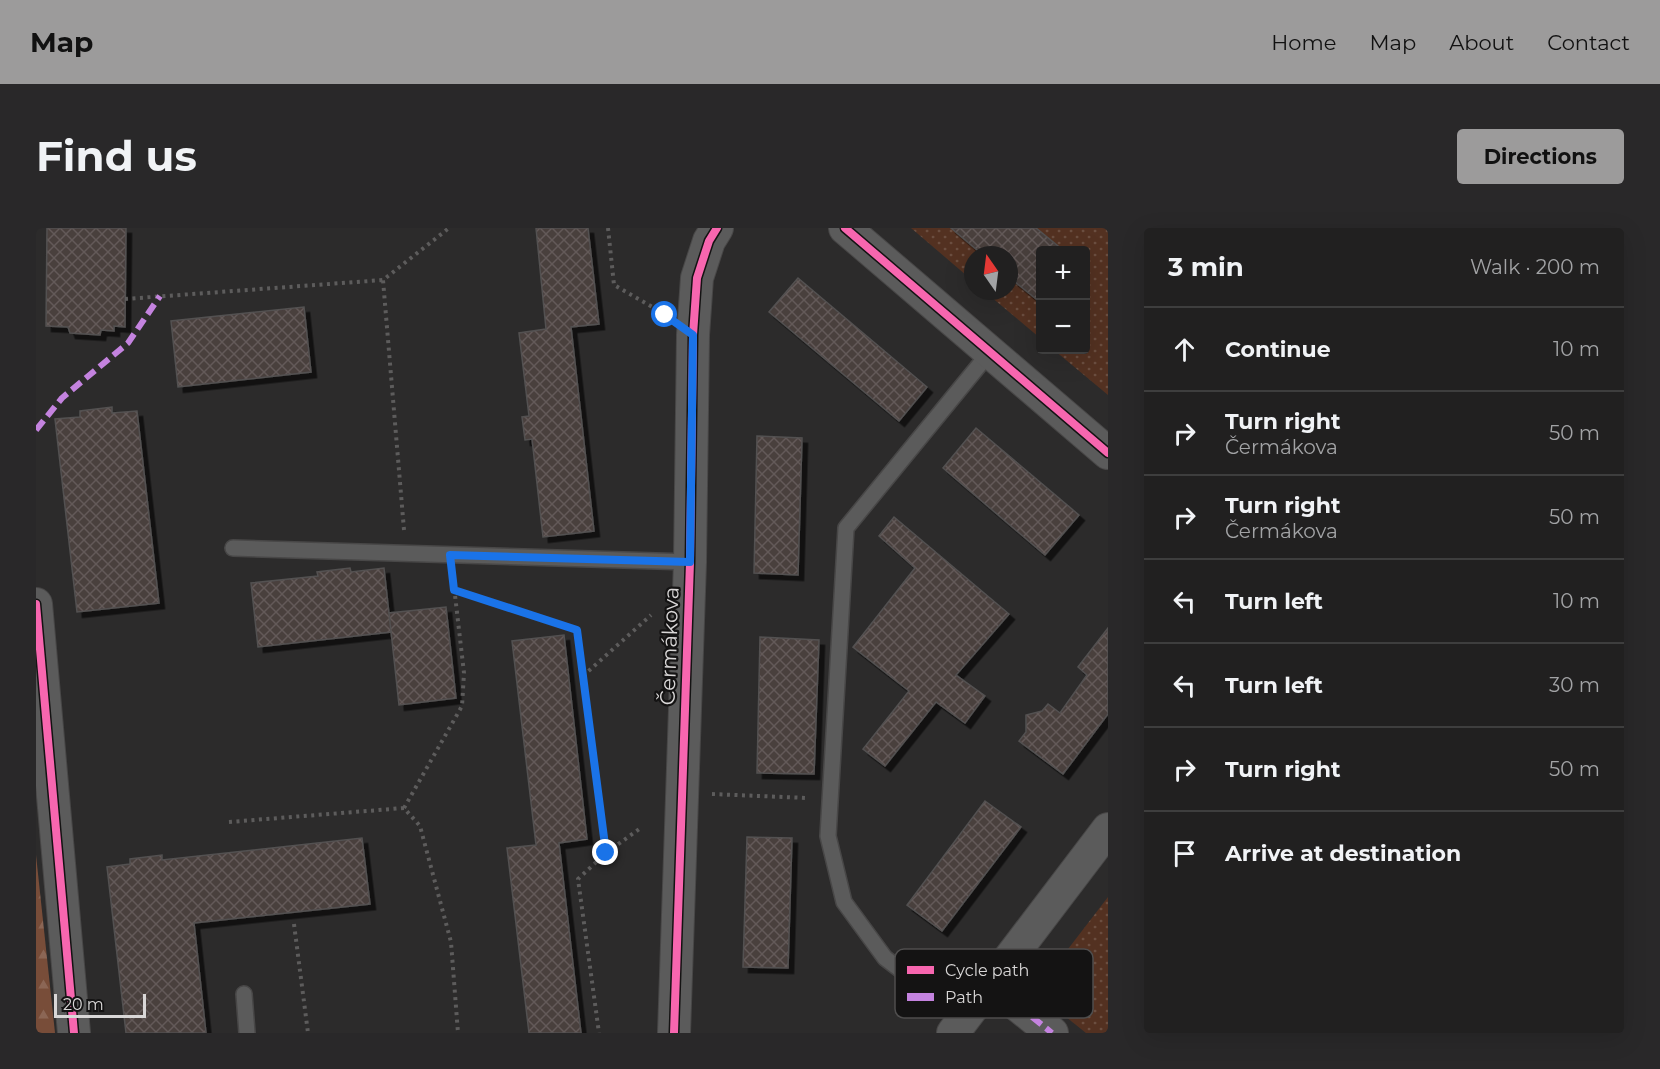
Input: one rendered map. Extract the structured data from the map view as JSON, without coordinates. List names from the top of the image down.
{
  "streets": {
    "street": ["Čermákova"]
  },
  "legend": ["Cycle path", "Path"],
  "scale_bar": "20 m",
  "north": "top",
  "page": {
    "header": "Map",
    "nav": [
      "Home",
      "Map",
      "About",
      "Contact"
    ],
    "buttons": "Directions",
    "title": "Find us",
    "heading": ["3 min", "Walk · 200 m"],
    "map_buttons": ["+", "−"],
    "list": [
      ["Continue", "10 m"],
      ["Turn right", "Čermákova", "50 m"],
      ["Turn right", "Čermákova", "50 m"],
      ["Turn left", "10 m"],
      ["Turn left", "30 m"],
      ["Turn right", "50 m"],
      "Arrive at destination"
    ],
    "scale": "20 m"
  }
}
